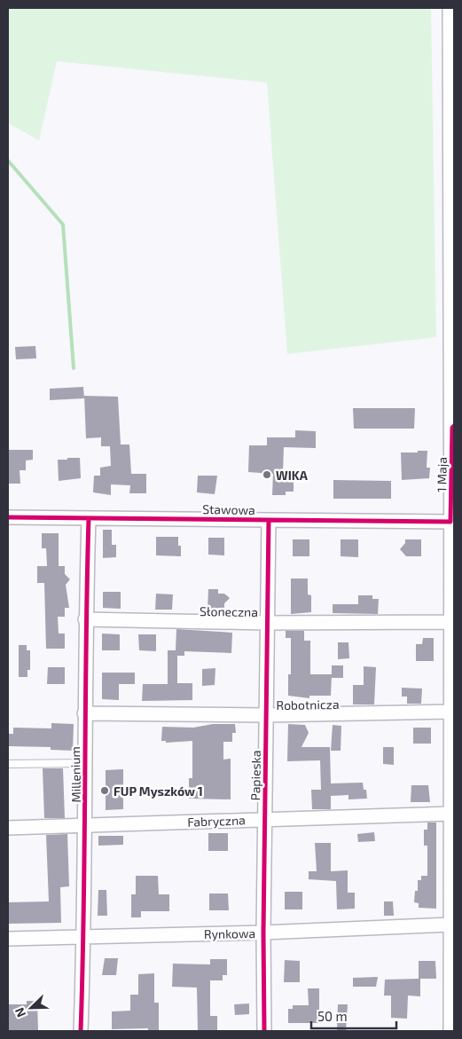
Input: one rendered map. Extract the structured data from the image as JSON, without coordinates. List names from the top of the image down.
{
  "streets": {
    "street": [
      "1 Maja",
      "Stawowa",
      "Słoneczna",
      "Robotnicza",
      "Millenium",
      "Papieska",
      "Fabryczna",
      "Rynkowa"
    ]
  },
  "crossings": [
    ["1 Maja", "Stawowa"],
    ["1 Maja", "Słoneczna"],
    ["1 Maja", "Robotnicza"],
    ["1 Maja", "Fabryczna"],
    ["1 Maja", "Rynkowa"],
    ["Stawowa", "Millenium"],
    ["Stawowa", "Papieska"],
    ["Słoneczna", "Millenium"],
    ["Słoneczna", "Papieska"],
    ["Robotnicza", "Millenium"],
    ["Robotnicza", "Papieska"],
    ["Millenium", "Fabryczna"],
    ["Millenium", "Rynkowa"],
    ["Papieska", "Fabryczna"],
    ["Papieska", "Rynkowa"]
  ],
  "places": ["WIKA", "FUP Myszków 1"],
  "scale_bar": "50 m",
  "north": "bottom left"
}
